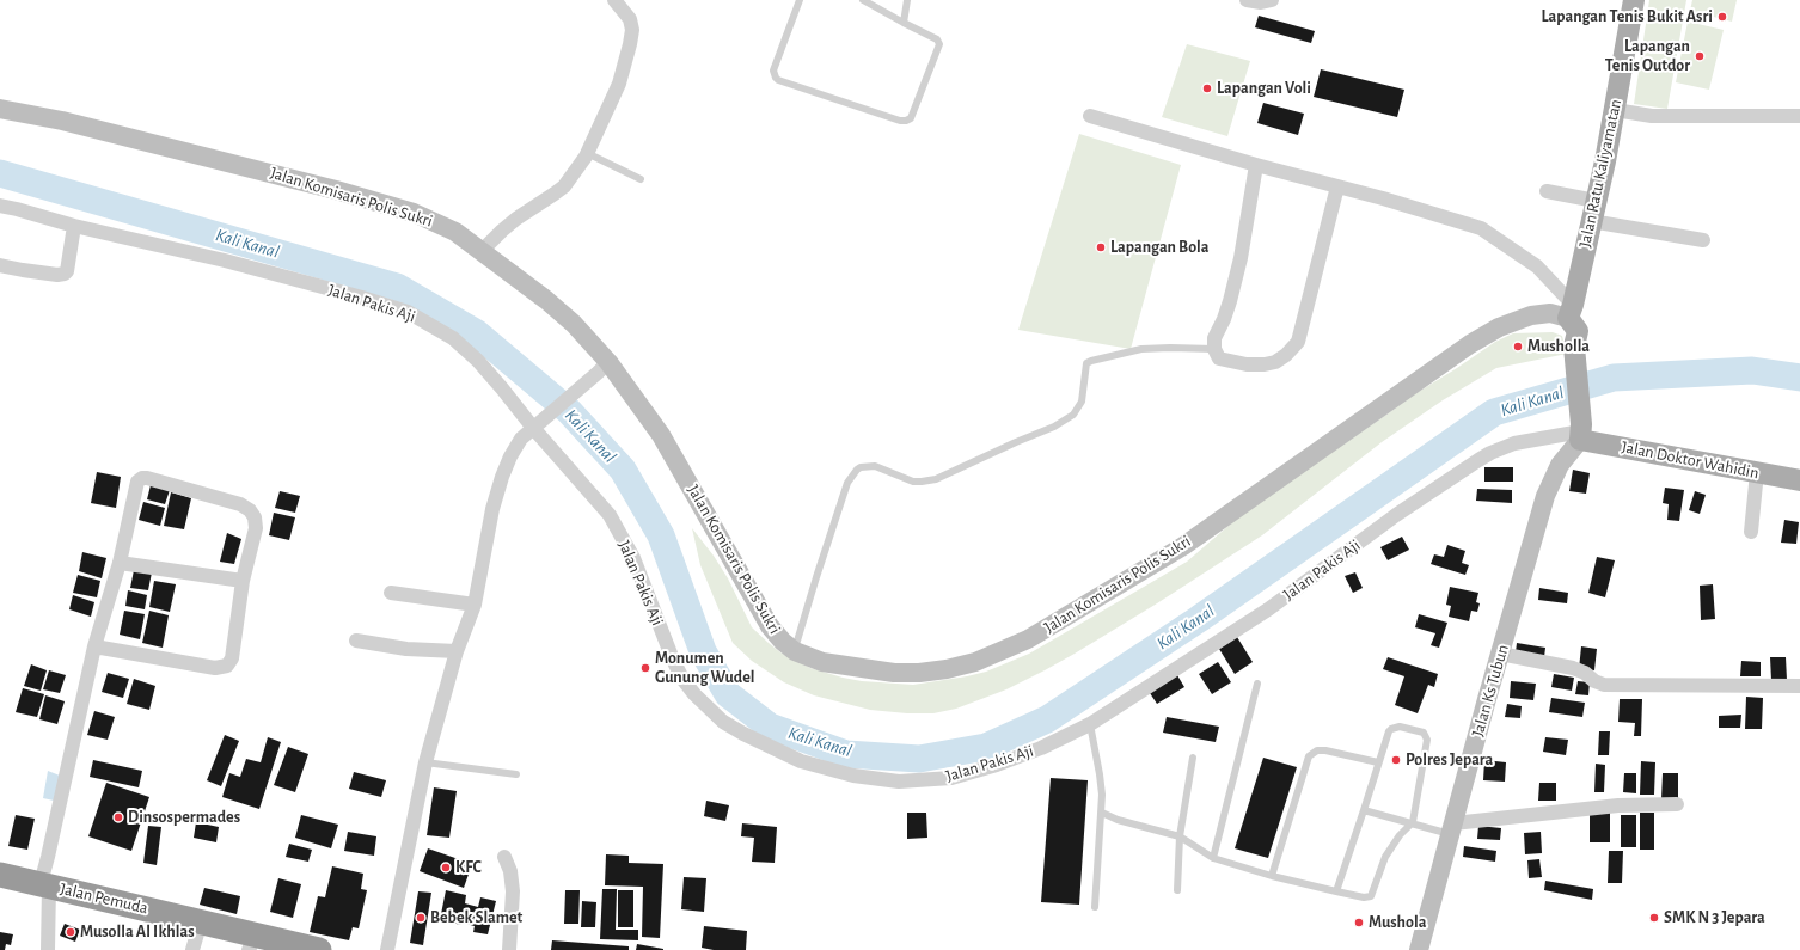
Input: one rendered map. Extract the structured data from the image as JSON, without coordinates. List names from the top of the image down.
{
  "streets": {
    "highway": ["Jalan Pemuda"],
    "main road": [
      "Jalan Ratu Kaliyamatan",
      "Jalan Komisaris Polis Sukri",
      "Jalan Doktor Wahidin",
      "Jalan Ks Tubun"
    ],
    "street": ["Jalan Pakis Aji"]
  },
  "crossings": [
    ["Jalan Ratu Kaliyamatan", "Jalan Komisaris Polis Sukri"],
    ["Jalan Pakis Aji", "Jalan Doktor Wahidin"],
    ["Jalan Pakis Aji", "Jalan Ks Tubun"],
    ["Jalan Doktor Wahidin", "Jalan Ks Tubun"]
  ],
  "water": ["Kali Kanal"],
  "places": [
    "Lapangan Tenis Bukit Asri",
    "Lapangan Tenis Outdor",
    "Lapangan Voli",
    "Lapangan Bola",
    "Musholla",
    "Monumen Gunung Wudel",
    "Polres Jepara",
    "Dinsospermades",
    "KFC",
    "Bebek Slamet",
    "SMK N 3 Jepara",
    "Mushola",
    "Musolla Al Ikhlas"
  ]
}
